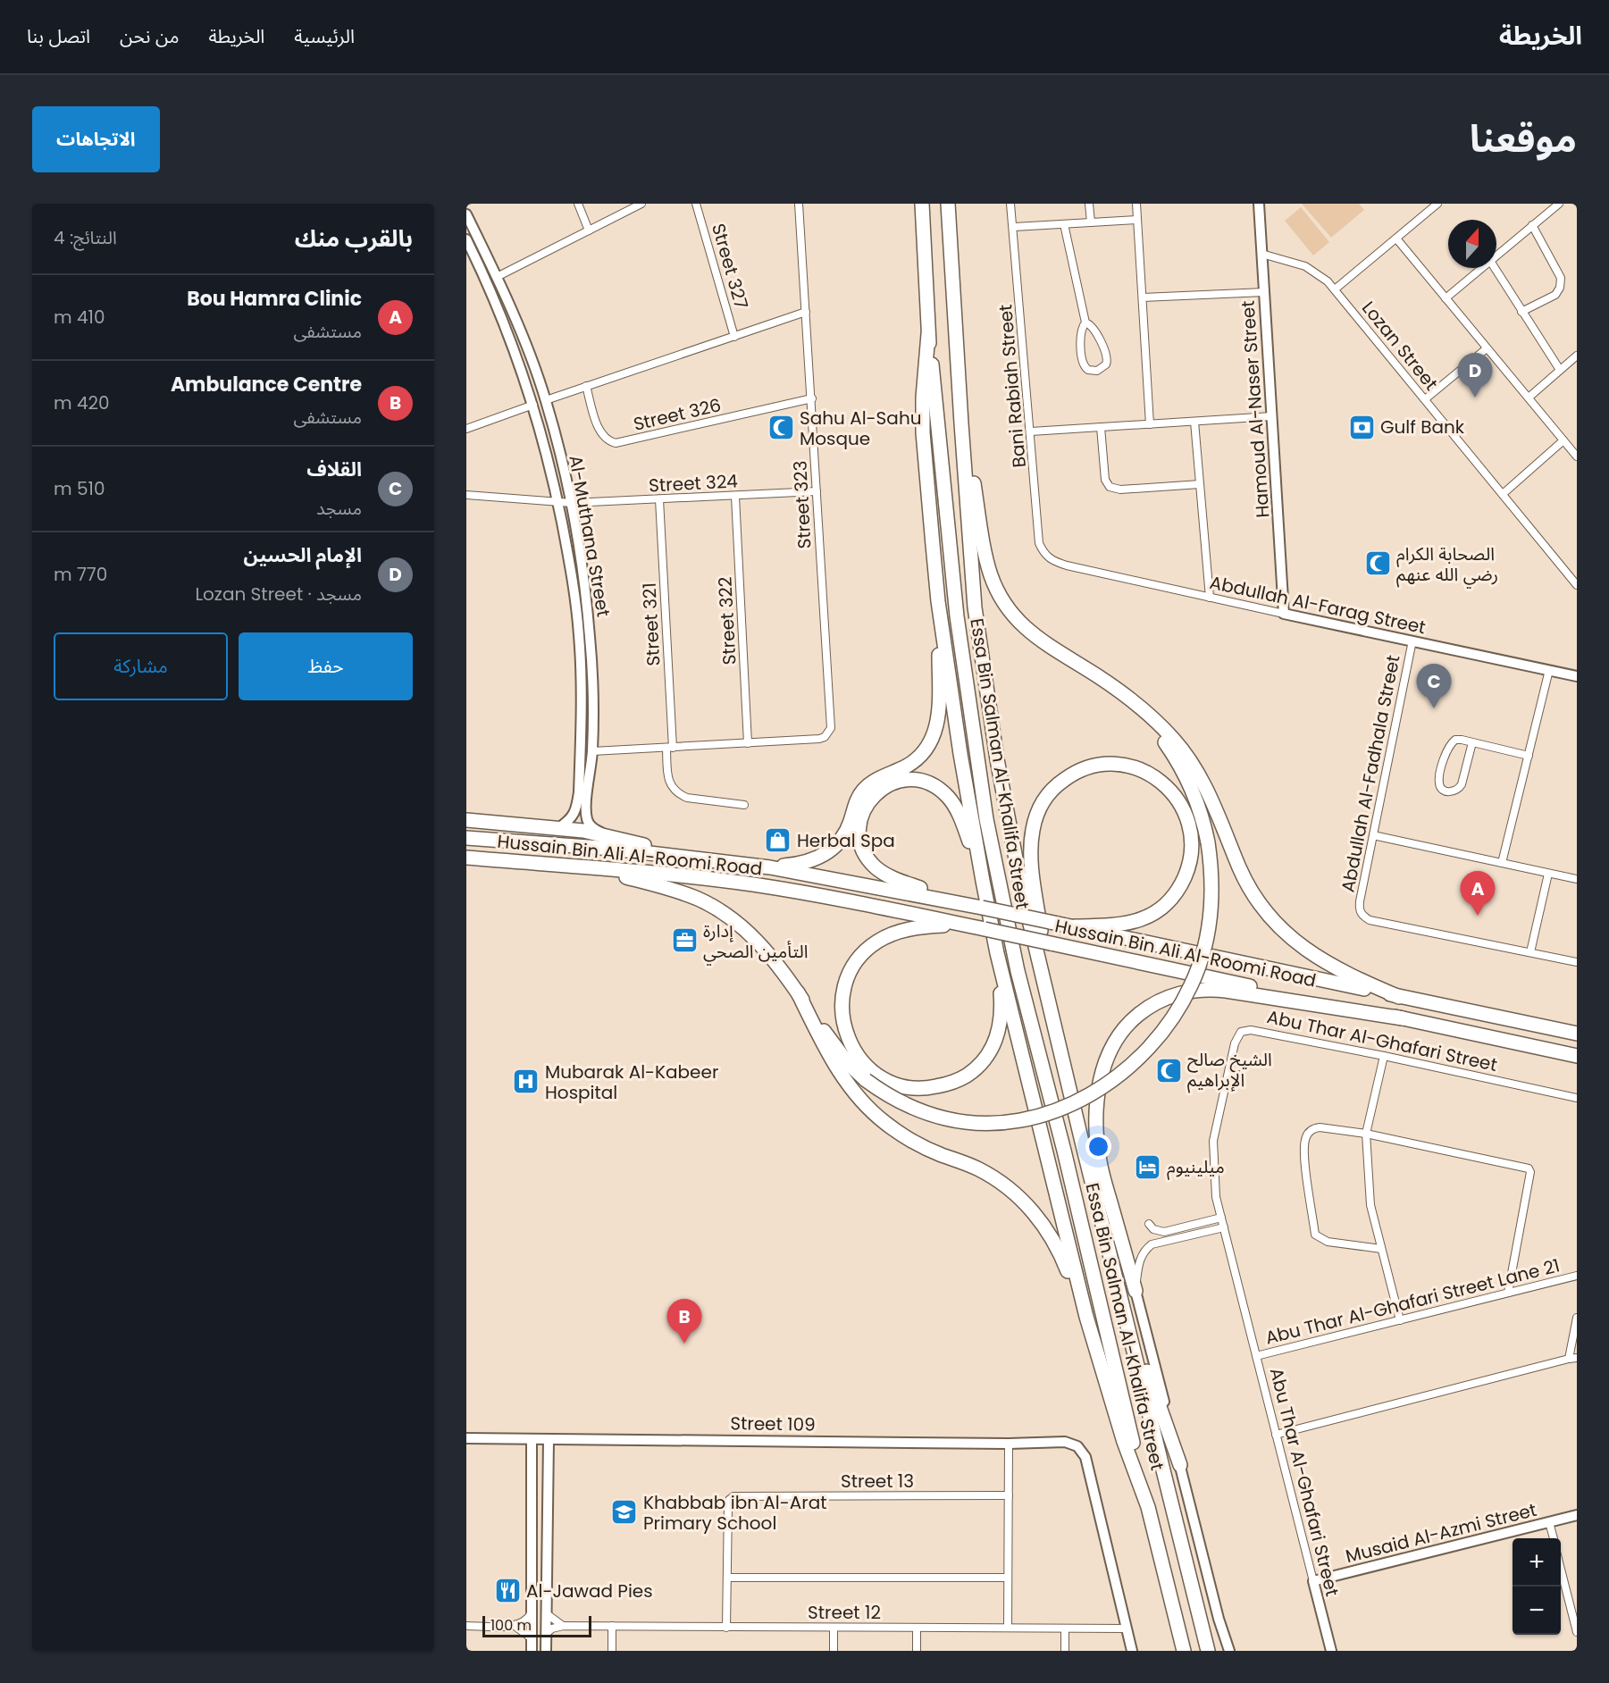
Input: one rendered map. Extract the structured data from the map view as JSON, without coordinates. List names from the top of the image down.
{
  "streets": {
    "highway": ["Essa Bin Salman Al-Khalifa Street", "Hussain Bin Ali Al-Roomi Road"],
    "street": [
      "Street 327",
      "Lozan Street",
      "Bani Rabiah Street",
      "Hamoud Al-Naser Street",
      "Street 326",
      "Street 324",
      "Street 323",
      "Al-Muthana Street",
      "Abdullah Al-Farag Street",
      "Street 322",
      "Street 321",
      "Abdullah Al-Fadhala Street",
      "Abu Thar Al-Ghafari Street",
      "Abu Thar Al-Ghafari Street Lane 21",
      "Street 109",
      "Street 13",
      "Musaid Al-Azmi Street",
      "Street 12"
    ]
  },
  "crossings": [
    ["Lozan Street", "Hamoud Al-Naser Street"],
    ["Bani Rabiah Street", "Abdullah Al-Farag Street"],
    ["Hamoud Al-Naser Street", "Abdullah Al-Farag Street"],
    ["Street 326", "Street 323"],
    ["Street 324", "Street 323"],
    ["Street 324", "Al-Muthana Street"],
    ["Street 324", "Street 322"],
    ["Street 324", "Street 321"],
    ["Street 323", "Street 322"],
    ["Abdullah Al-Farag Street", "Abdullah Al-Fadhala Street"],
    ["Abu Thar Al-Ghafari Street", "Abu Thar Al-Ghafari Street Lane 21"],
    ["Abu Thar Al-Ghafari Street", "Musaid Al-Azmi Street"],
    ["Street 109", "Street 12"],
    ["Street 13", "Street 12"]
  ],
  "places": {
    "bank": ["Gulf Bank"],
    "mosque": ["Sahu Al-Sahu Mosque", "الصحابة الكرام رضي الله عنهم", "الشيخ صالح الإبراهيم"],
    "shop": ["Herbal Spa"],
    "office": ["إدارة التأمين الصحي"],
    "hospital": ["Mubarak Al-Kabeer Hospital"],
    "hotel": ["ميلينيوم"],
    "school or university": ["Khabbab ibn Al-Arat Primary School"],
    "restaurant": ["Al-Jawad Pies"]
  },
  "scale_bar": "100 m",
  "north": "top",
  "page": {
    "header": "الخريطة",
    "nav": [
      "الرئيسية",
      "الخريطة",
      "من نحن",
      "اتصل بنا"
    ],
    "title": "موقعنا",
    "buttons": [
      "الاتجاهات",
      ["حفظ", "مشاركة"]
    ],
    "heading": ["بالقرب منك", "النتائج: 4"],
    "list": [
      {
        "mark": "A",
        "name": "Bou Hamra Clinic",
        "note": "مستشفى",
        "value": "410 m"
      },
      {
        "mark": "B",
        "name": "Ambulance Centre",
        "note": "مستشفى",
        "value": "420 m"
      },
      {
        "mark": "C",
        "name": "القلاف",
        "note": "مسجد",
        "value": "510 m"
      },
      {
        "mark": "D",
        "name": "الإمام الحسين",
        "note": "مسجد · Lozan Street",
        "value": "770 m"
      }
    ],
    "pins": [
      "D",
      "C",
      "A",
      "B"
    ],
    "map_buttons": ["+", "−"],
    "scale": "100 m"
  }
}
